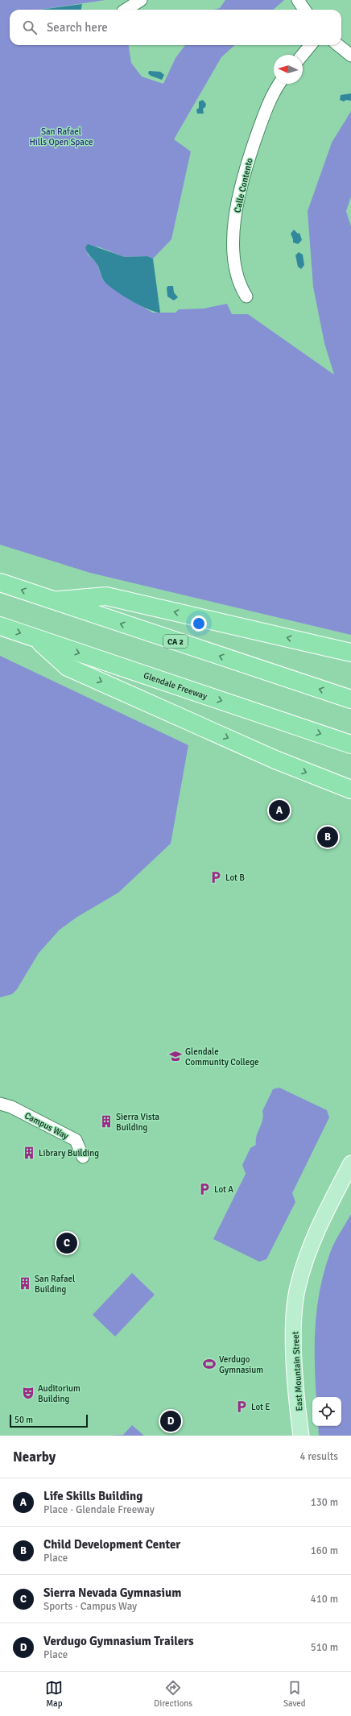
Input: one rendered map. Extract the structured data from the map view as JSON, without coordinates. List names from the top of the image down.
{
  "streets": {
    "highway": ["CA 2", "Glendale Freeway"],
    "main road": ["East Mountain Street"],
    "street": ["Calle Contento", "Campus Way"]
  },
  "parks": ["San Rafael Hills Open Space"],
  "places": {
    "parking": ["Lot B", "Lot A", "Lot E"],
    "school or university": ["Glendale Community College"],
    "building": ["Sierra Vista Building", "Library Building", "San Rafael Building"],
    "sports": ["Verdugo Gymnasium"],
    "theatre": ["Auditorium Building"]
  },
  "scale_bar": "50 m",
  "north": "left",
  "page": {
    "search": "Search here",
    "pins": [
      "A",
      "B",
      "C",
      "D"
    ],
    "scale": "50 m",
    "heading": ["Nearby", "4 results"],
    "list": [
      {
        "mark": "A",
        "name": "Life Skills Building",
        "note": "Place · Glendale Freeway",
        "value": "130 m"
      },
      {
        "mark": "B",
        "name": "Child Development Center",
        "note": "Place",
        "value": "160 m"
      },
      {
        "mark": "C",
        "name": "Sierra Nevada Gymnasium",
        "note": "Sports · Campus Way",
        "value": "410 m"
      },
      {
        "mark": "D",
        "name": "Verdugo Gymnasium Trailers",
        "note": "Place",
        "value": "510 m"
      }
    ],
    "nav": ["Map", "Directions", "Saved"]
  }
}
